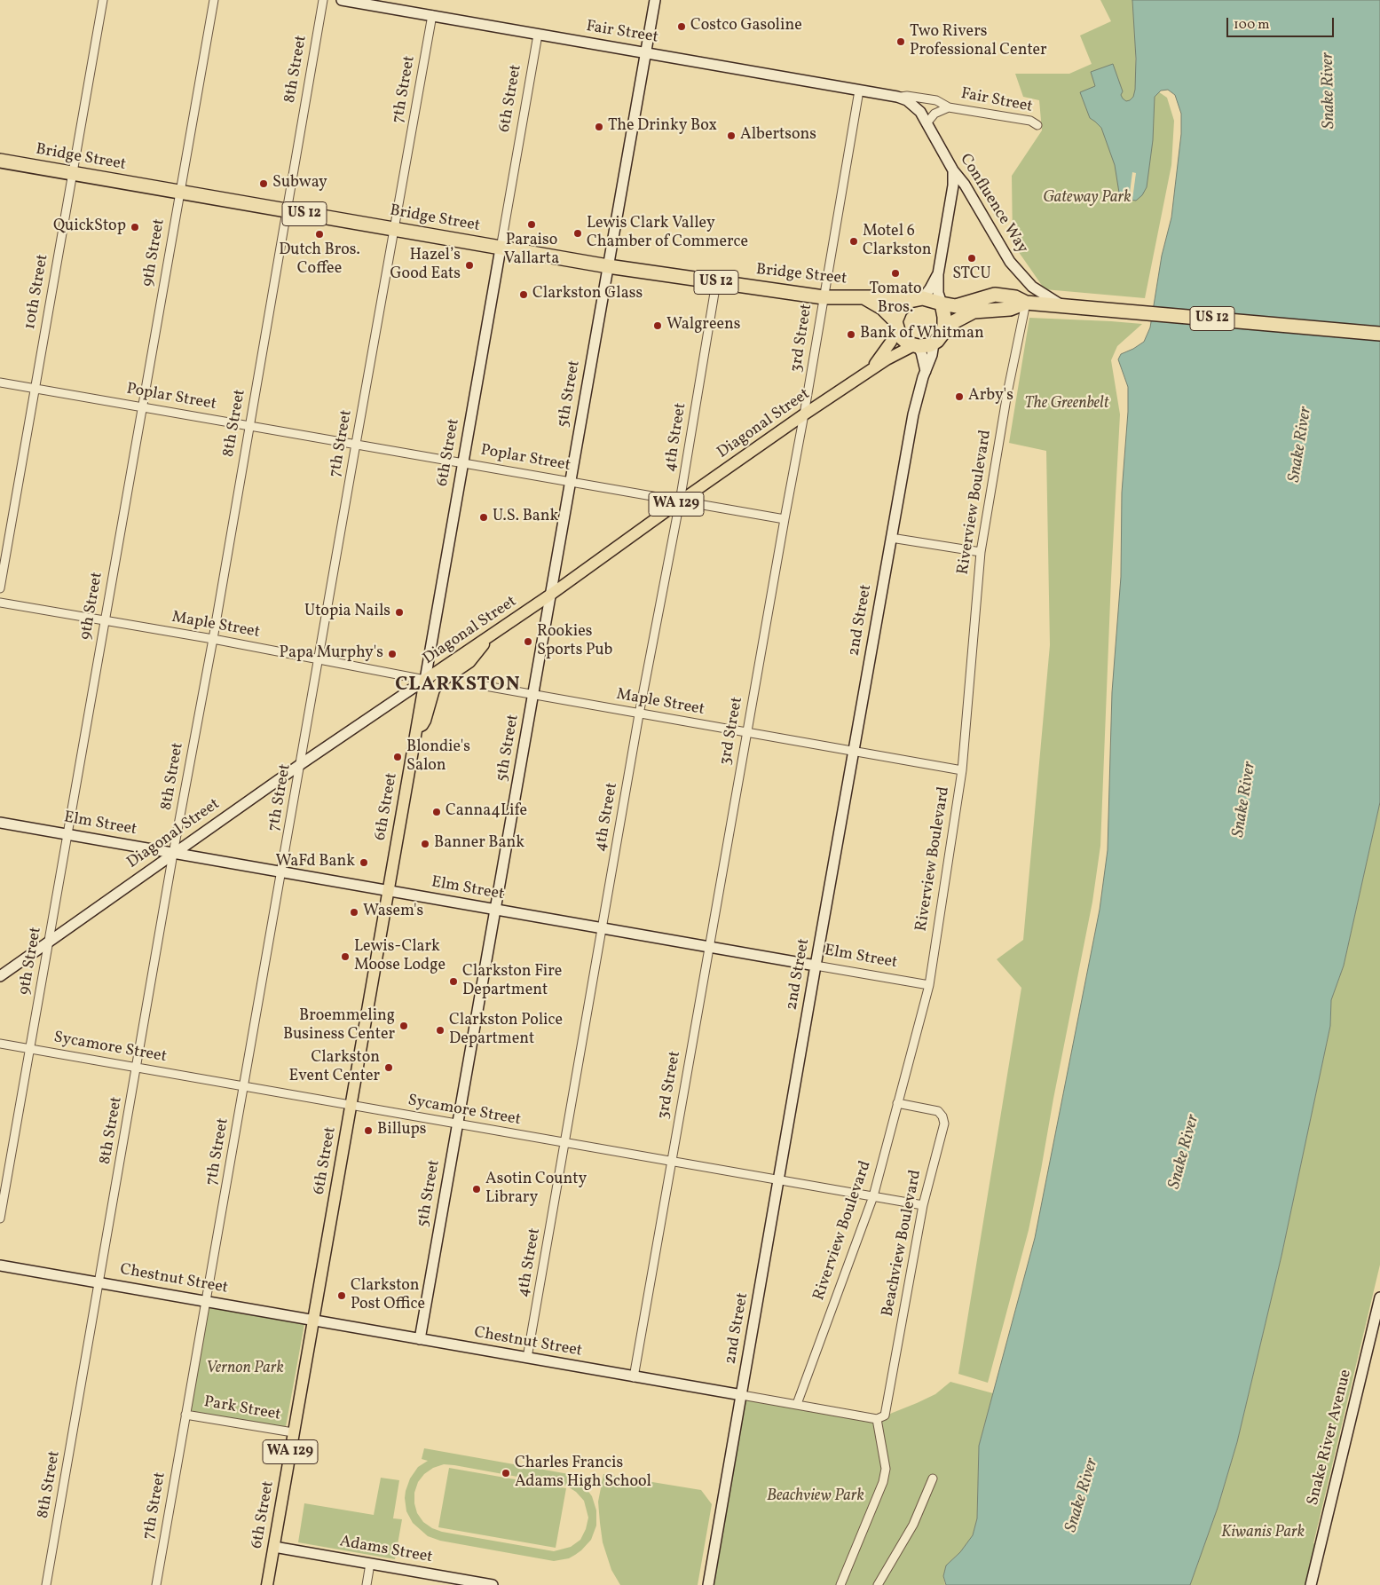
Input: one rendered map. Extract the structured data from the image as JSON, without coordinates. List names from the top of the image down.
{
  "streets": {
    "highway": ["Bridge Street", "US 12"],
    "main road": ["6th Street", "Diagonal Street", "WA 129"],
    "street": [
      "Fair Street",
      "8th Street",
      "7th Street",
      "Confluence Way",
      "9th Street",
      "10th Street",
      "3rd Street",
      "5th Street",
      "Poplar Street",
      "4th Street",
      "Riverview Boulevard",
      "2nd Street",
      "Maple Street",
      "Elm Street",
      "Sycamore Street",
      "Beachview Boulevard",
      "Chestnut Street",
      "Park Street",
      "Snake River Avenue",
      "Adams Street"
    ]
  },
  "crossings": [
    ["Fair Street", "7th Street"],
    ["Fair Street", "6th Street"],
    ["Fair Street", "Confluence Way"],
    ["Fair Street", "3rd Street"],
    ["Fair Street", "5th Street"],
    ["8th Street", "Bridge Street"],
    ["8th Street", "Poplar Street"],
    ["8th Street", "Diagonal Street"],
    ["8th Street", "Maple Street"],
    ["8th Street", "Elm Street"],
    ["8th Street", "Sycamore Street"],
    ["8th Street", "Chestnut Street"],
    ["7th Street", "Bridge Street"],
    ["7th Street", "Poplar Street"],
    ["7th Street", "Diagonal Street"],
    ["7th Street", "Maple Street"],
    ["7th Street", "Elm Street"],
    ["7th Street", "Sycamore Street"],
    ["7th Street", "Chestnut Street"],
    ["7th Street", "Park Street"],
    ["6th Street", "Bridge Street"],
    ["6th Street", "Poplar Street"],
    ["6th Street", "Diagonal Street"],
    ["6th Street", "WA 129"],
    ["6th Street", "Maple Street"],
    ["6th Street", "Elm Street"],
    ["6th Street", "Sycamore Street"],
    ["6th Street", "Chestnut Street"],
    ["6th Street", "Park Street"],
    ["6th Street", "Adams Street"],
    ["Bridge Street", "US 12"],
    ["Bridge Street", "9th Street"],
    ["Bridge Street", "10th Street"],
    ["Bridge Street", "3rd Street"],
    ["Bridge Street", "5th Street"],
    ["Bridge Street", "Diagonal Street"],
    ["Bridge Street", "4th Street"],
    ["Bridge Street", "2nd Street"],
    ["Confluence Way", "US 12"],
    ["US 12", "Diagonal Street"],
    ["US 12", "Riverview Boulevard"],
    ["US 12", "2nd Street"],
    ["9th Street", "Poplar Street"],
    ["9th Street", "Diagonal Street"],
    ["9th Street", "Maple Street"],
    ["9th Street", "Elm Street"],
    ["9th Street", "Sycamore Street"],
    ["10th Street", "Poplar Street"],
    ["3rd Street", "Poplar Street"],
    ["3rd Street", "Diagonal Street"],
    ["3rd Street", "Maple Street"],
    ["3rd Street", "Elm Street"],
    ["3rd Street", "Sycamore Street"],
    ["3rd Street", "Chestnut Street"],
    ["5th Street", "Poplar Street"],
    ["5th Street", "Diagonal Street"],
    ["5th Street", "Maple Street"],
    ["5th Street", "Elm Street"],
    ["5th Street", "Sycamore Street"],
    ["5th Street", "Chestnut Street"],
    ["Poplar Street", "Diagonal Street"],
    ["Poplar Street", "4th Street"],
    ["Diagonal Street", "4th Street"],
    ["Diagonal Street", "WA 129"],
    ["Diagonal Street", "2nd Street"],
    ["Diagonal Street", "Maple Street"],
    ["Diagonal Street", "Elm Street"],
    ["4th Street", "Maple Street"],
    ["4th Street", "Elm Street"],
    ["4th Street", "Sycamore Street"],
    ["4th Street", "Chestnut Street"],
    ["Riverview Boulevard", "Maple Street"],
    ["Riverview Boulevard", "Elm Street"],
    ["Riverview Boulevard", "Sycamore Street"],
    ["Riverview Boulevard", "Beachview Boulevard"],
    ["Riverview Boulevard", "Chestnut Street"],
    ["2nd Street", "Maple Street"],
    ["2nd Street", "Elm Street"],
    ["2nd Street", "Sycamore Street"],
    ["2nd Street", "Chestnut Street"],
    ["Sycamore Street", "Beachview Boulevard"],
    ["Beachview Boulevard", "Chestnut Street"]
  ],
  "districts": ["CLARKSTON"],
  "water": ["Snake River"],
  "parks": [
    "Gateway Park",
    "The Greenbelt",
    "Vernon Park",
    "Beachview Park",
    "Kiwanis Park"
  ],
  "places": [
    "Costco Gasoline",
    "Two Rivers Professional Center",
    "The Drinky Box",
    "Albertsons",
    "Subway",
    "Paraiso Vallarta",
    "QuickStop",
    "Lewis Clark Valley Chamber of Commerce",
    "Dutch Bros. Coffee",
    "Motel 6 Clarkston",
    "STCU",
    "Hazel’s Good Eats",
    "Tomato Bros.",
    "Clarkston Glass",
    "Walgreens",
    "Bank of Whitman",
    "Arby's",
    "U.S. Bank",
    "Utopia Nails",
    "Rookies Sports Pub",
    "Papa Murphy's",
    "Blondie's Salon",
    "Canna4Life",
    "Banner Bank",
    "WaFd Bank",
    "Wasem's",
    "Lewis-Clark Moose Lodge",
    "Clarkston Fire Department",
    "Broemmeling Business Center",
    "Clarkston Police Department",
    "Clarkston Event Center",
    "Billups",
    "Asotin County Library",
    "Clarkston Post Office",
    "Charles Francis Adams High School"
  ],
  "scale_bar": "100 m"
}
